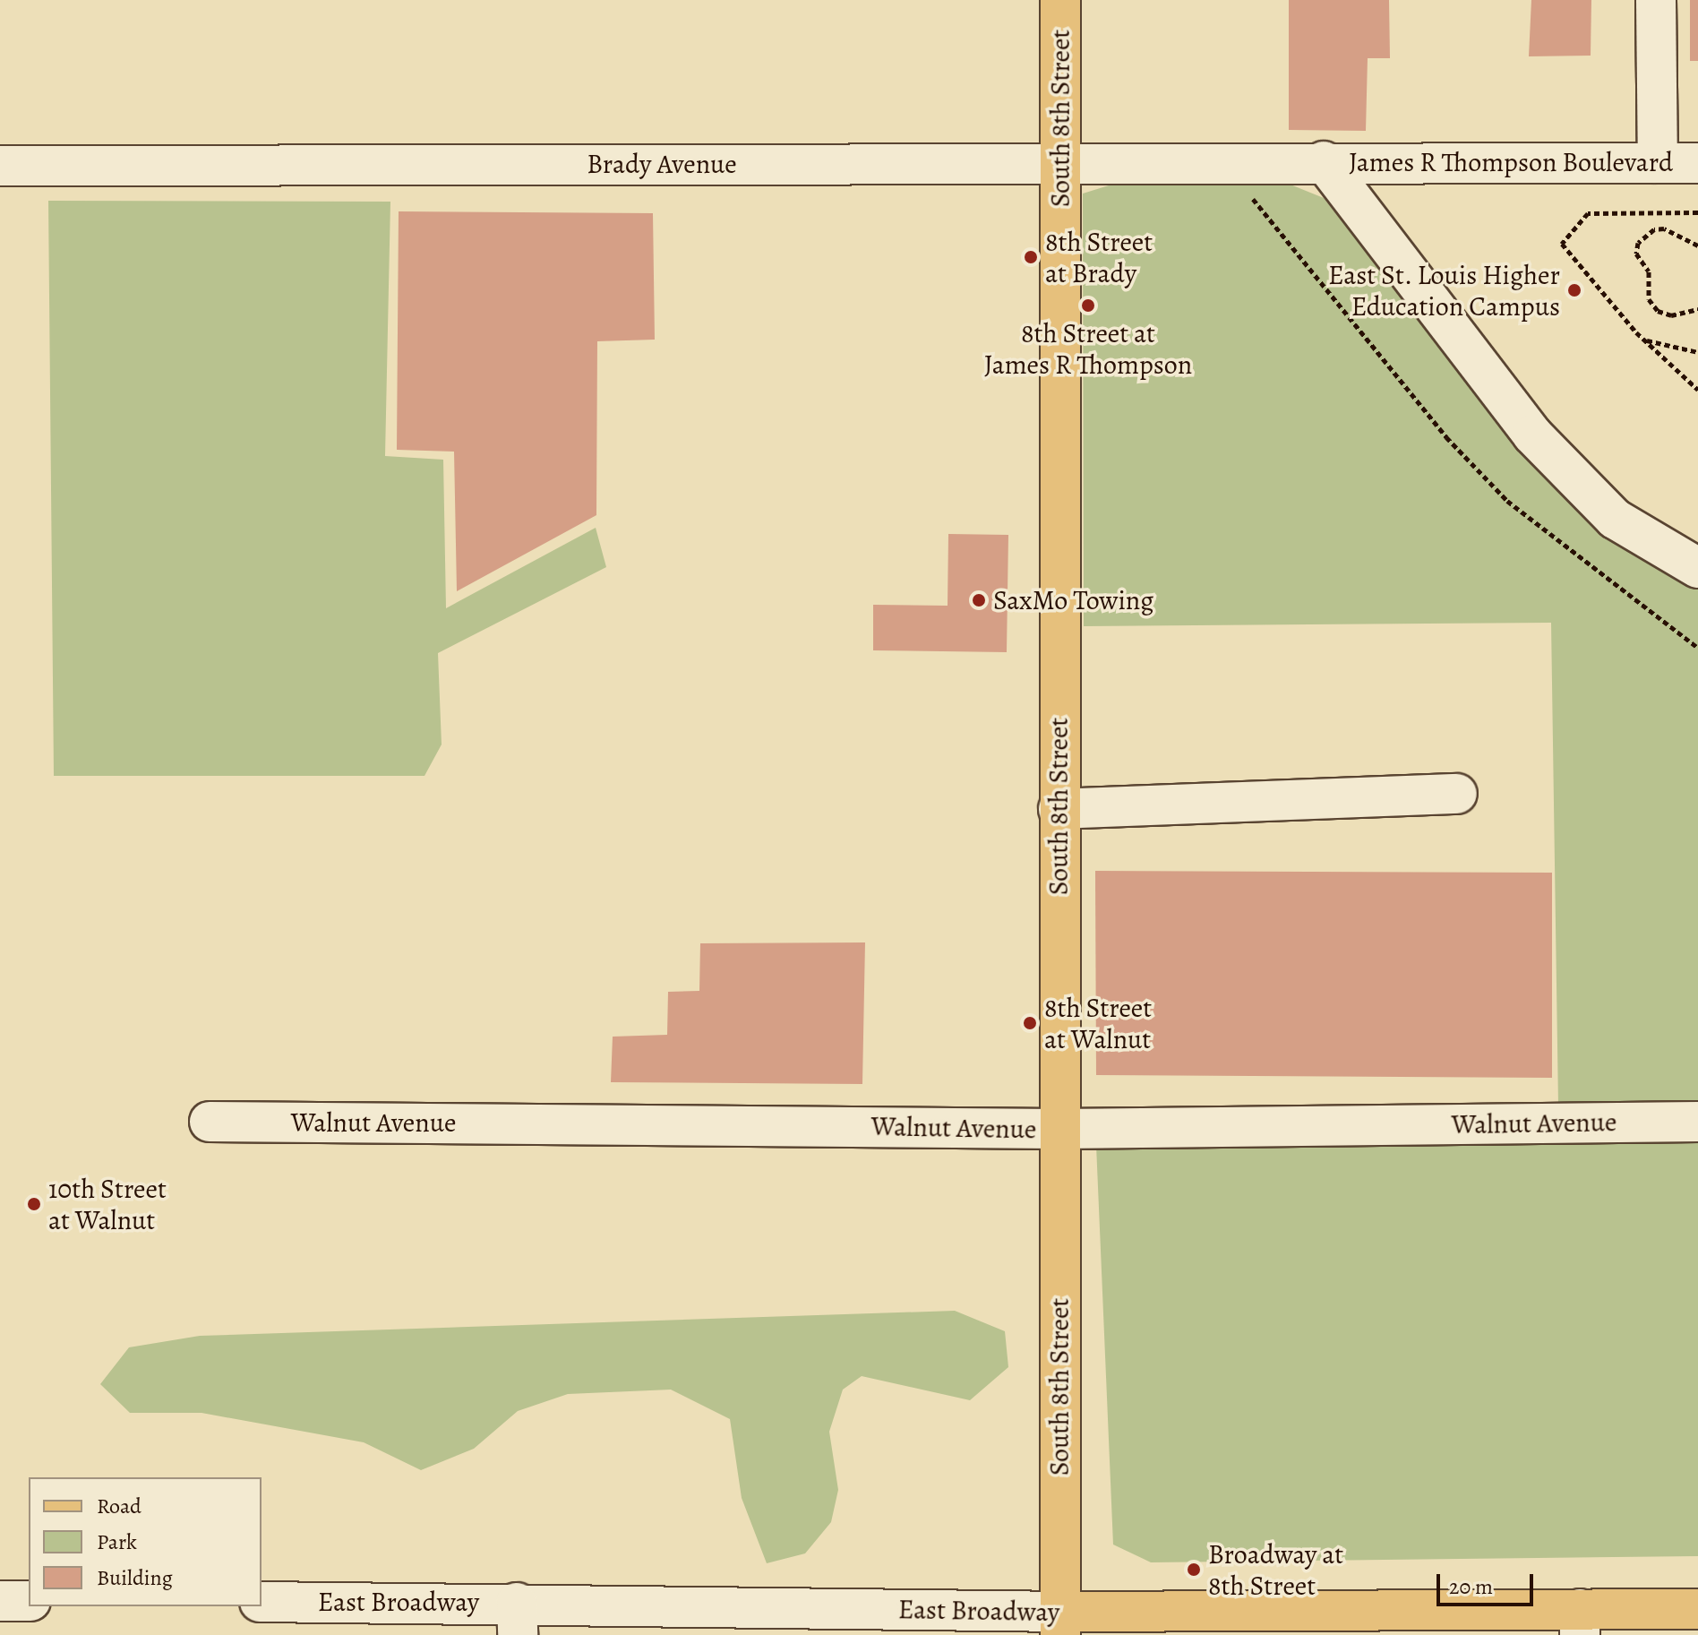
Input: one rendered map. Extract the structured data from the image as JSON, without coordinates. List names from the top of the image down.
{
  "streets": {
    "main road": ["South 8th Street", "East Broadway"],
    "street": ["James R Thompson Boulevard", "Brady Avenue", "Walnut Avenue"]
  },
  "crossings": [
    ["South 8th Street", "Brady Avenue"],
    ["South 8th Street", "Walnut Avenue"],
    ["South 8th Street", "East Broadway"],
    ["James R Thompson Boulevard", "Brady Avenue"]
  ],
  "places": [
    "8th Street at Brady",
    "East St. Louis Higher Education Campus",
    "8th Street at James R Thompson",
    "SaxMo Towing",
    "8th Street at Walnut",
    "10th Street at Walnut",
    "Broadway at 8th Street"
  ],
  "legend": ["Road", "Park", "Building"],
  "scale_bar": "20 m"
}
